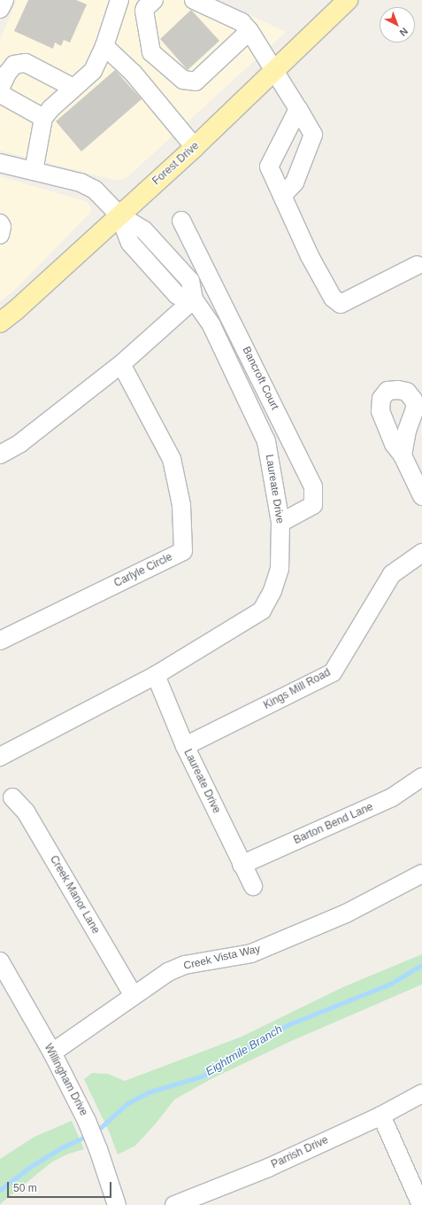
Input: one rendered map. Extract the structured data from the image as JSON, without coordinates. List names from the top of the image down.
{
  "streets": {
    "main road": ["Forest Drive"],
    "street": [
      "Bancroft Court",
      "Laureate Drive",
      "Carlyle Circle",
      "Kings Mill Road",
      "Barton Bend Lane",
      "Creek Manor Lane",
      "Creek Vista Way",
      "Willingham Drive",
      "Parrish Drive"
    ]
  },
  "crossings": [
    ["Bancroft Court", "Laureate Drive"],
    ["Laureate Drive", "Kings Mill Road"],
    ["Laureate Drive", "Barton Bend Lane"],
    ["Creek Manor Lane", "Creek Vista Way"],
    ["Creek Vista Way", "Willingham Drive"]
  ],
  "water": ["Eightmile Branch"],
  "scale_bar": "50 m",
  "north": "bottom right"
}
